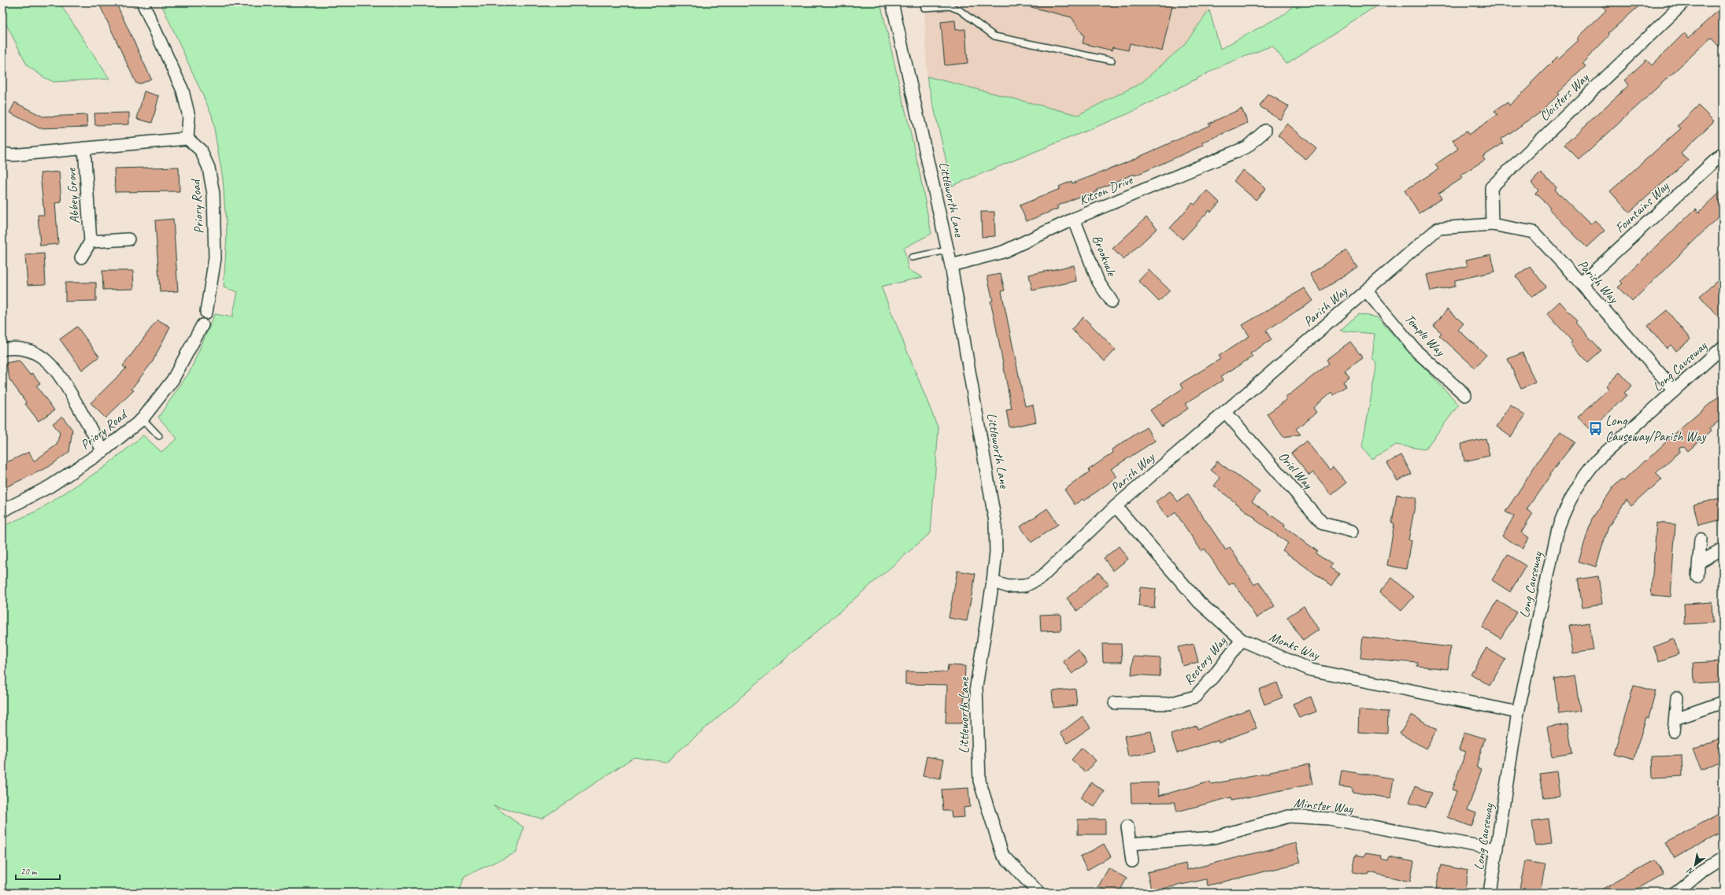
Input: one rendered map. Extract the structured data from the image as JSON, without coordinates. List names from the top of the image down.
{
  "streets": {
    "street": [
      "Cloisters Way",
      "Kitson Drive",
      "Abbey Grove",
      "Littleworth Lane",
      "Priory Road",
      "Fountains Way",
      "Brookvale",
      "Parish Way",
      "Temple Way",
      "Long Causeway",
      "Oriel Way",
      "Monks Way",
      "Rectory Way",
      "Minster Way"
    ]
  },
  "crossings": [
    ["Cloisters Way", "Parish Way"],
    ["Kitson Drive", "Littleworth Lane"],
    ["Kitson Drive", "Brookvale"],
    ["Littleworth Lane", "Parish Way"],
    ["Fountains Way", "Parish Way"],
    ["Parish Way", "Temple Way"],
    ["Parish Way", "Long Causeway"],
    ["Parish Way", "Oriel Way"],
    ["Parish Way", "Monks Way"],
    ["Long Causeway", "Monks Way"],
    ["Long Causeway", "Minster Way"],
    ["Monks Way", "Rectory Way"]
  ],
  "places": {
    "bus stop": ["Long Causeway/Parish Way"]
  },
  "scale_bar": "20 m",
  "north": "bottom left"
}
